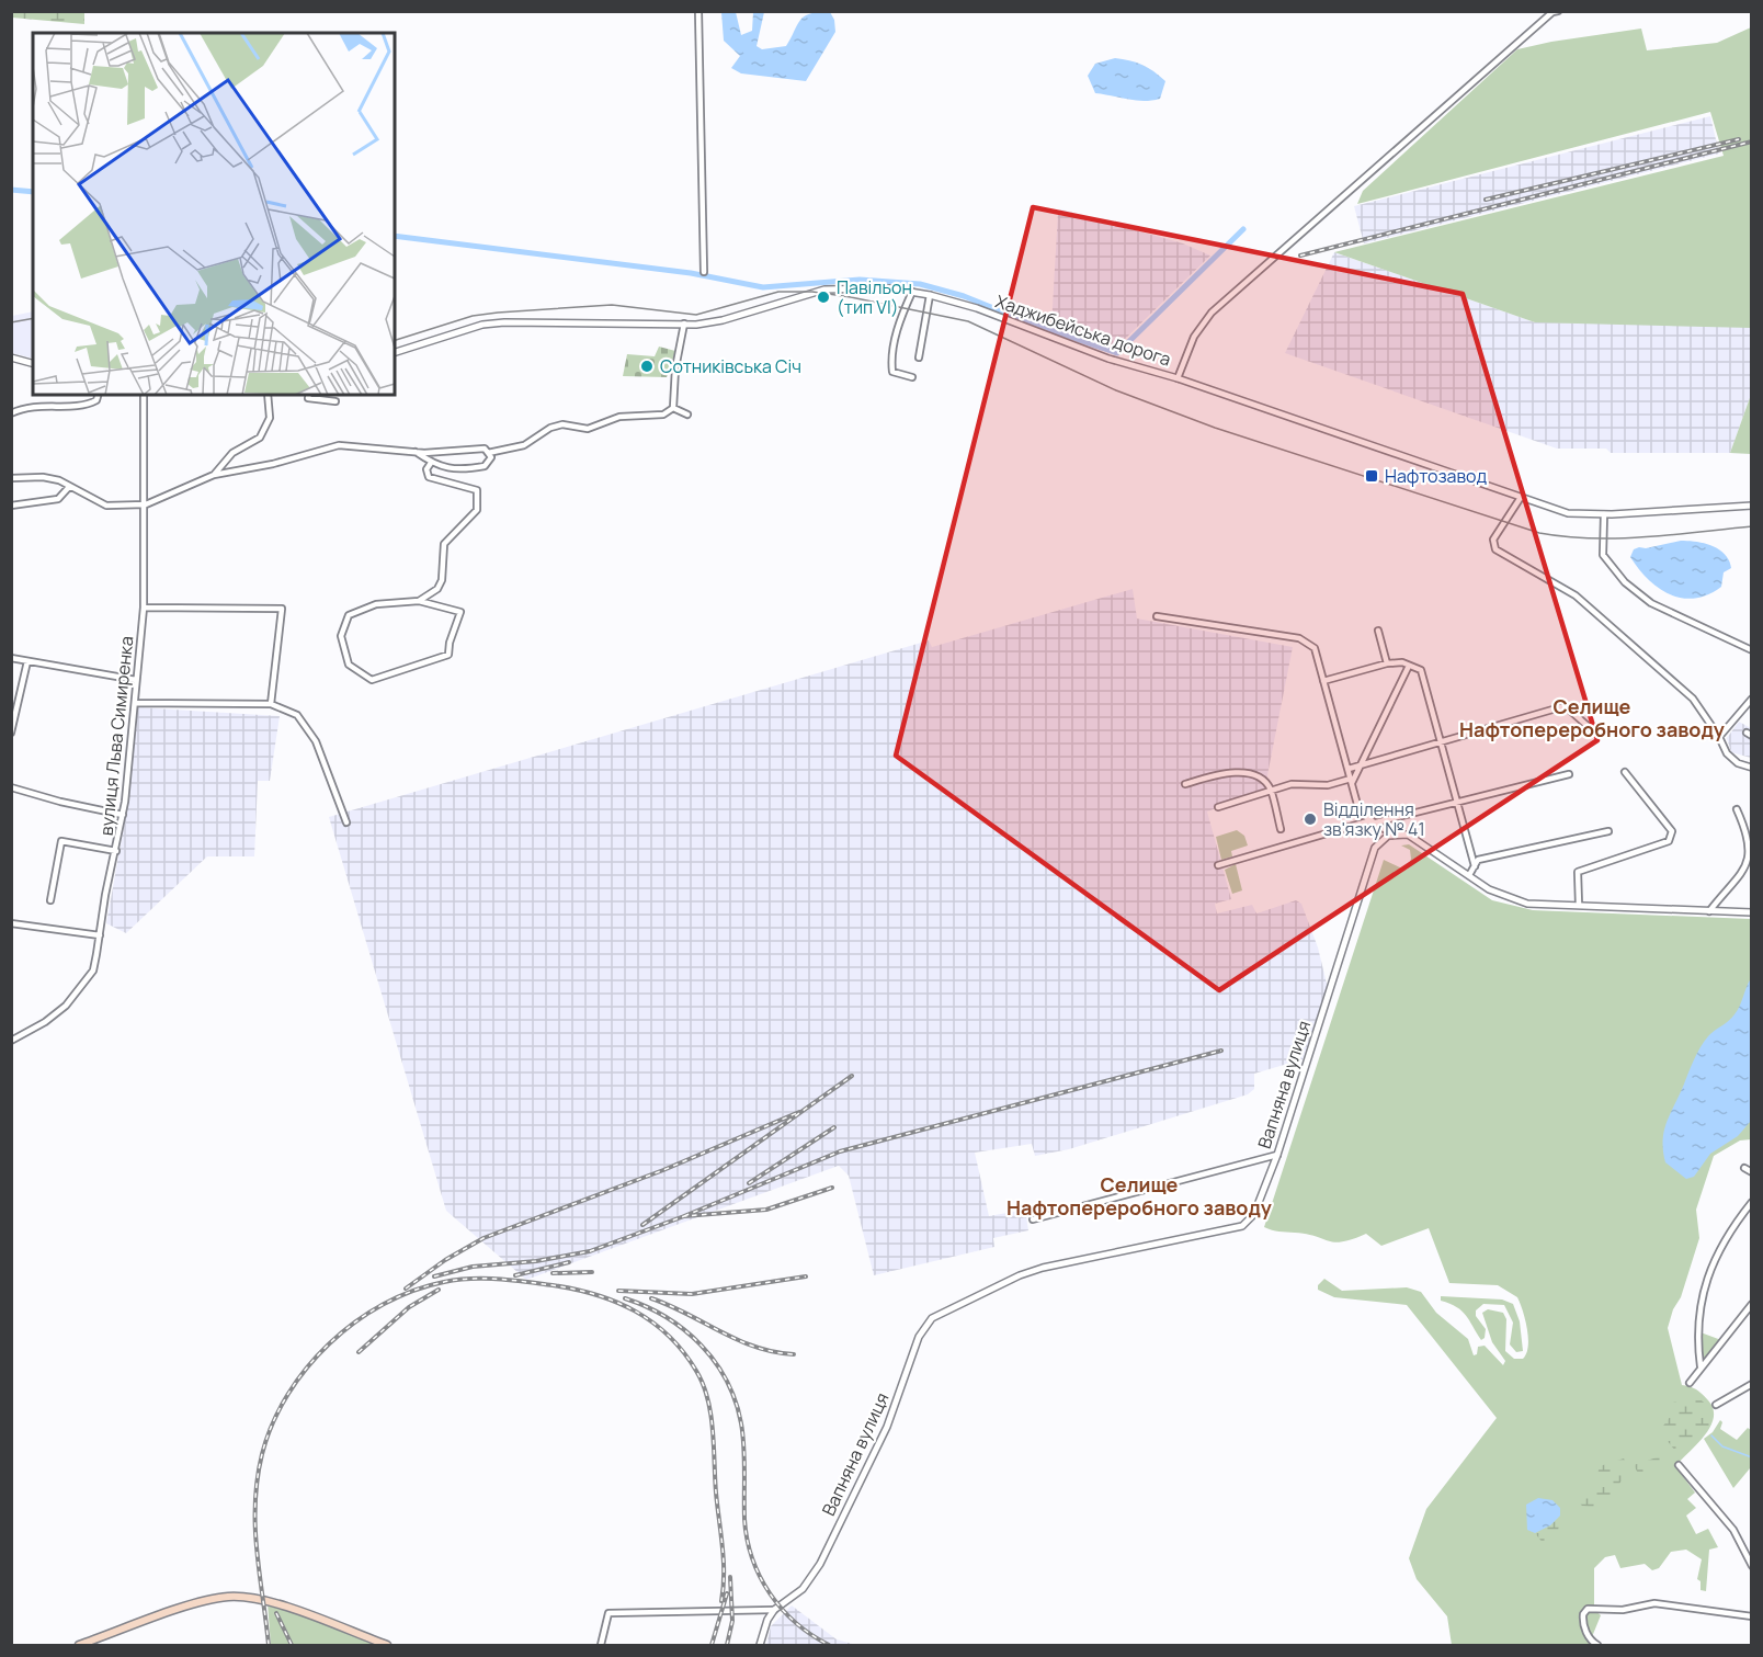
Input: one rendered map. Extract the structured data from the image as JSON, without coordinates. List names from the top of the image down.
{
  "streets": {
    "street": ["Хаджибейська дорога", "вулиця Льва Симиренка", "Вапняна вулиця"]
  },
  "districts": ["Селище Нафтопереробного заводу", "Селище Нафтопереробного заводу"],
  "places": {
    "other": ["Павільон (тип VI)", "Сотниківська Січ", "Відділення зв'язку № 41"],
    "transit": ["Нафтозавод"]
  }
}
